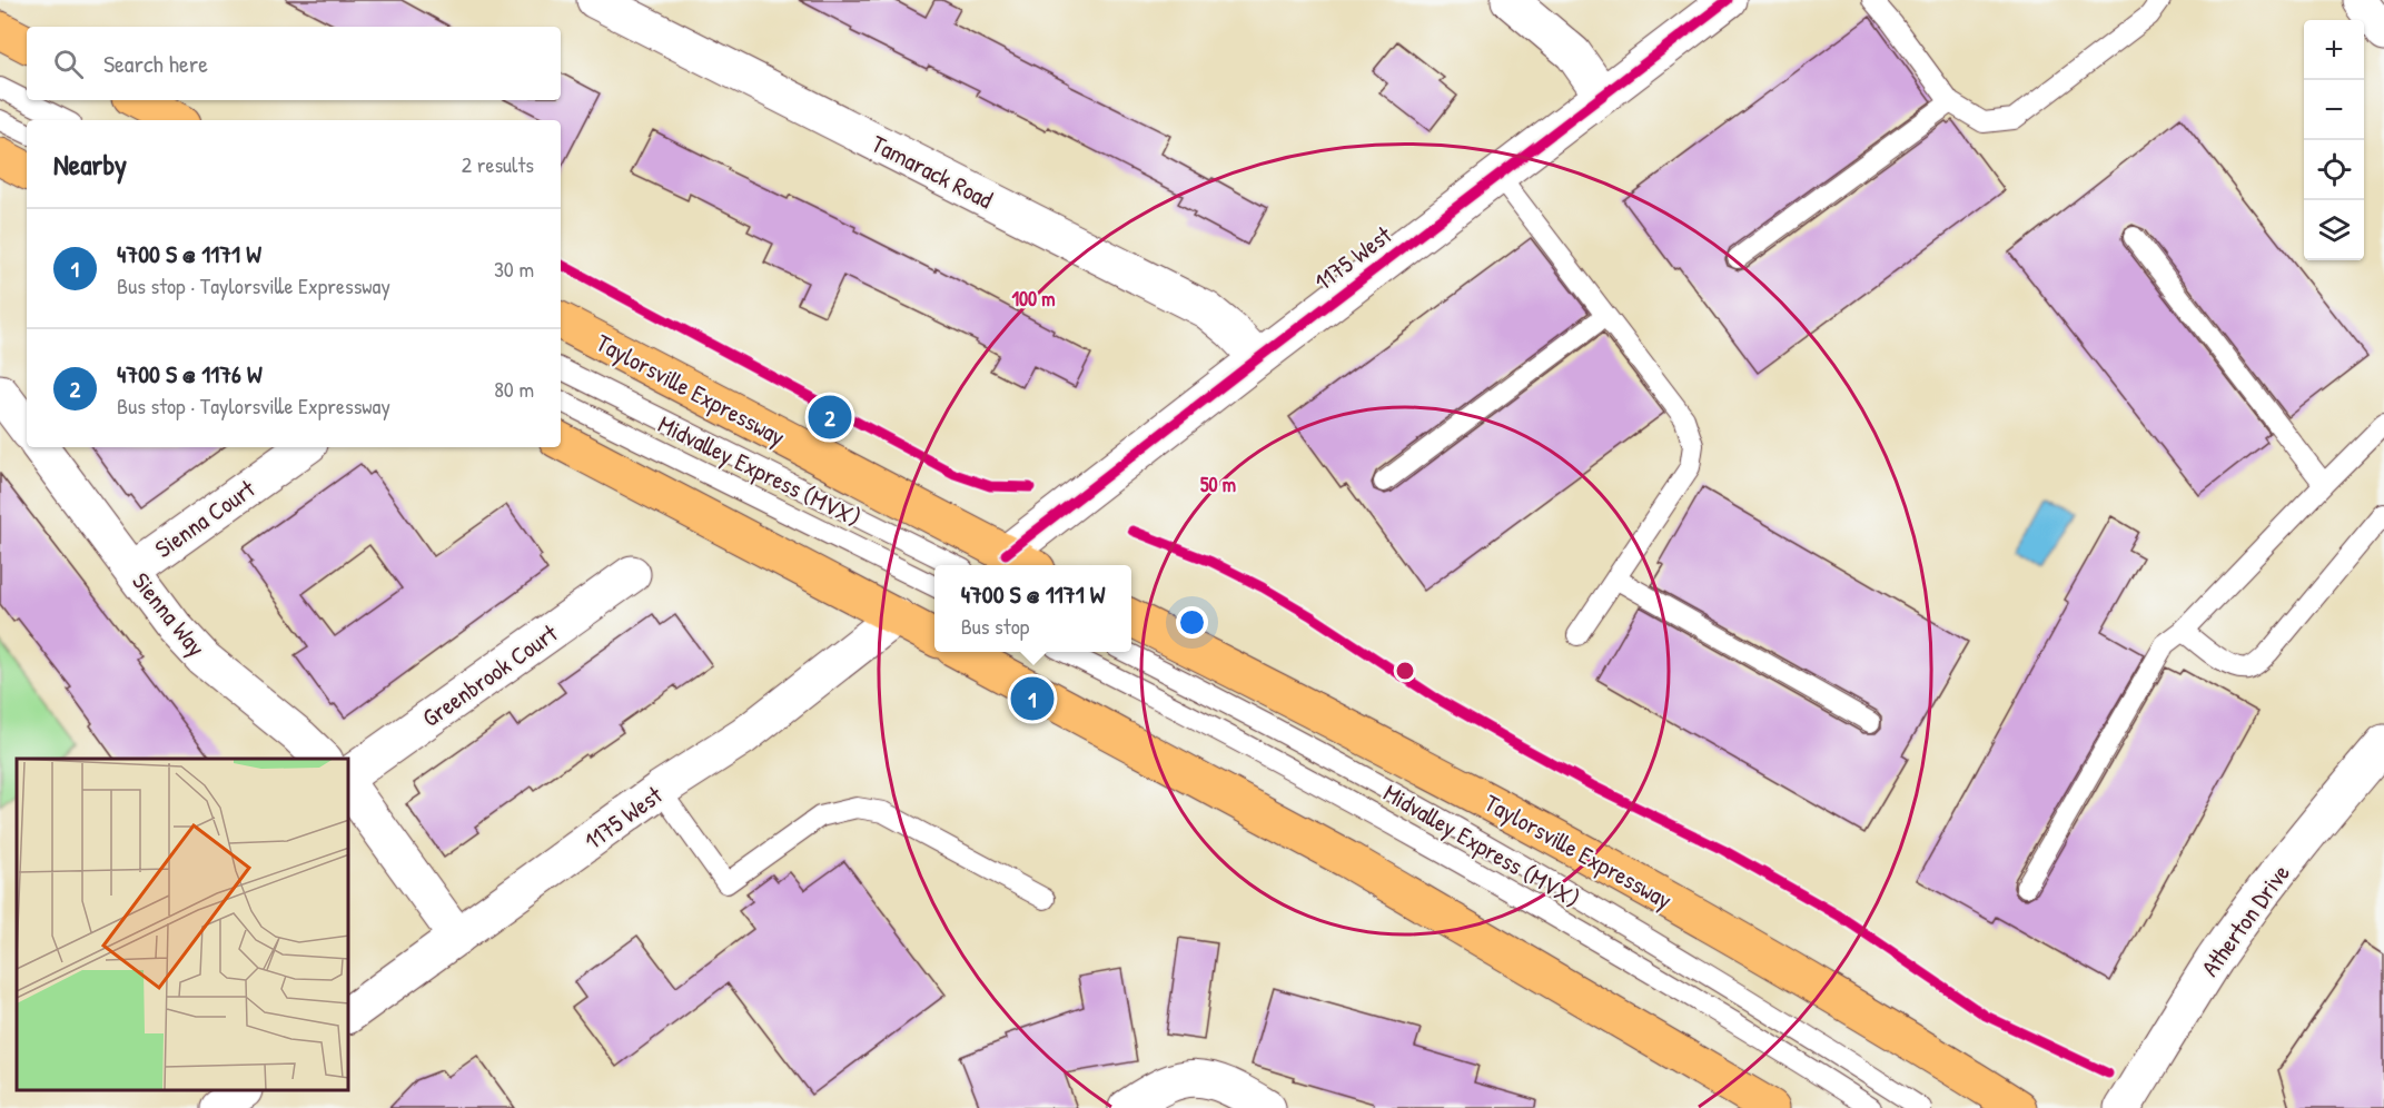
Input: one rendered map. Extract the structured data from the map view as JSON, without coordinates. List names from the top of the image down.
{
  "streets": {
    "main road": ["Taylorsville Expressway"],
    "street": [
      "Tamarack Road",
      "1175 West",
      "Sienna Court",
      "Sienna Way",
      "Greenbrook Court",
      "Atherton Drive"
    ],
    "lane": ["Midvalley Express (MVX)"]
  },
  "crossings": [
    ["Tamarack Road", "1175 West"],
    ["1175 West", "Taylorsville Expressway"],
    ["Sienna Court", "Sienna Way"]
  ],
  "page": {
    "map_buttons": ["+", "−"],
    "search": "Search here",
    "heading": ["Nearby", "2 results"],
    "list": [
      {
        "mark": "1",
        "name": "4700 S @ 1171 W",
        "note": "Bus stop · Taylorsville Expressway",
        "value": "30 m"
      },
      {
        "mark": "2",
        "name": "4700 S @ 1176 W",
        "note": "Bus stop · Taylorsville Expressway",
        "value": "80 m"
      }
    ],
    "pins": ["2", "1"],
    "popup": ["4700 S @ 1171 W", "Bus stop"]
  },
  "rings": ["100 m", "50 m"]
}
